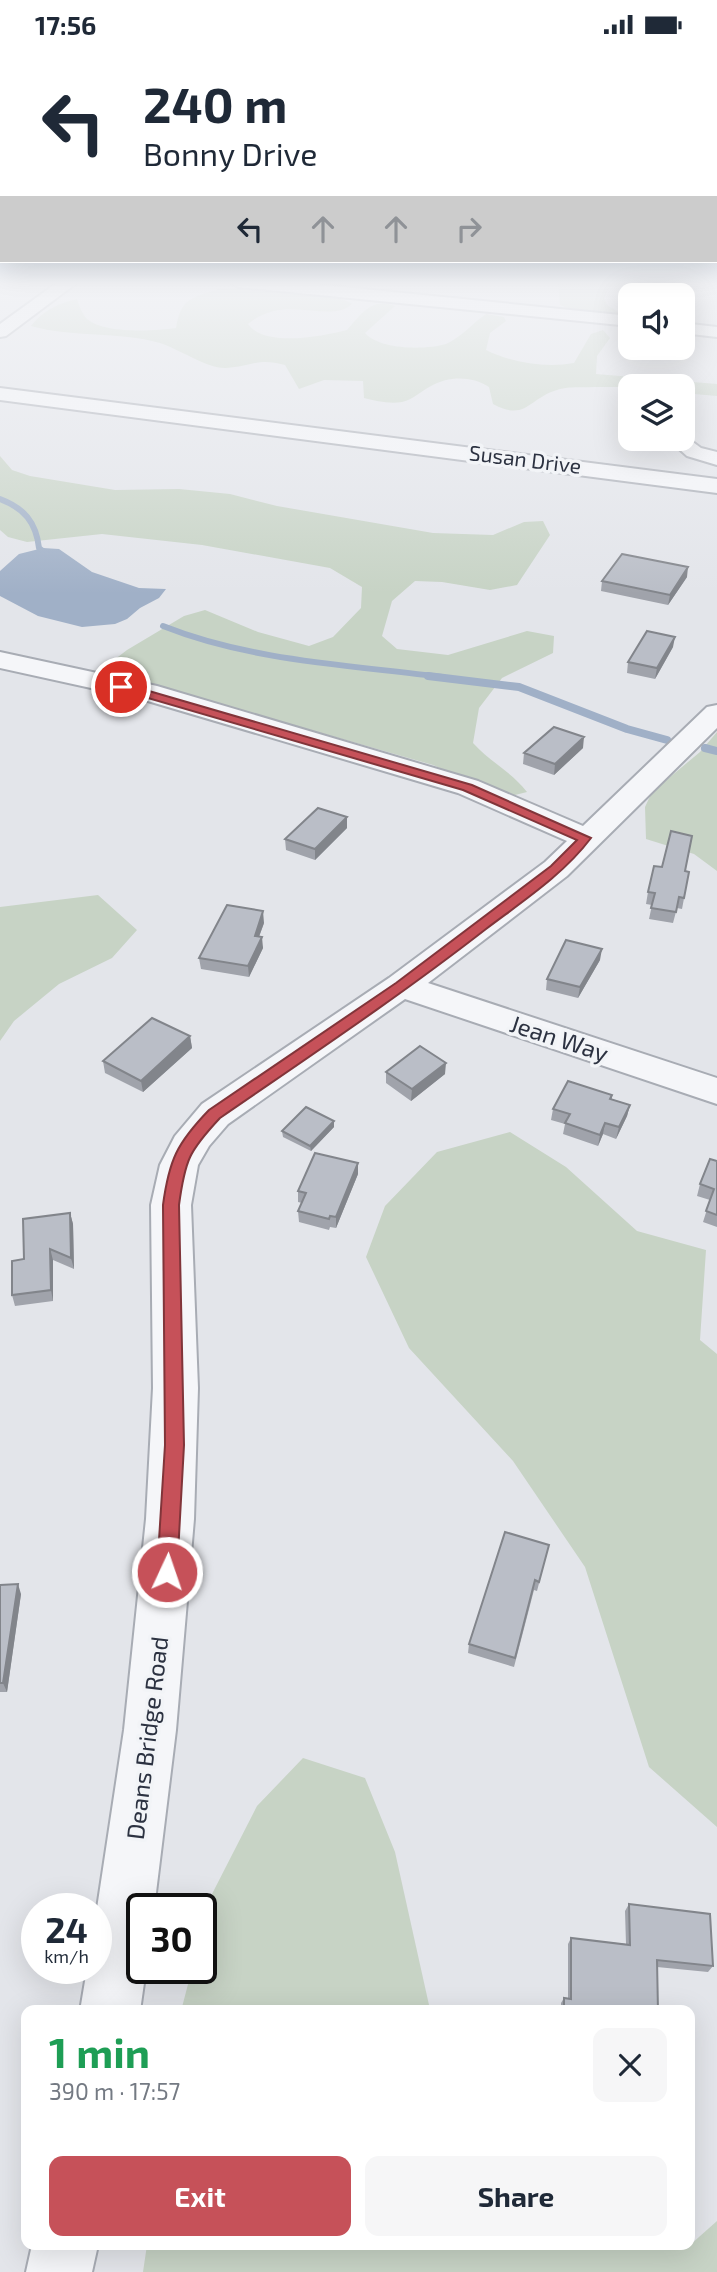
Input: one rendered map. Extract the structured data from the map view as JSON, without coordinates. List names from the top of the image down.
{
  "streets": {
    "street": ["Susan Drive", "Jean Way", "Deans Bridge Road"]
  },
  "crossings": [
    ["Jean Way", "Deans Bridge Road"]
  ],
  "page": {
    "status": "17:56",
    "turn": ["240 m", "Bonny Drive"],
    "speed": "24 km/h",
    "limit": "30",
    "heading": ["1 min", "390 m · 17:57"],
    "buttons": ["Exit", "Share"]
  }
}
